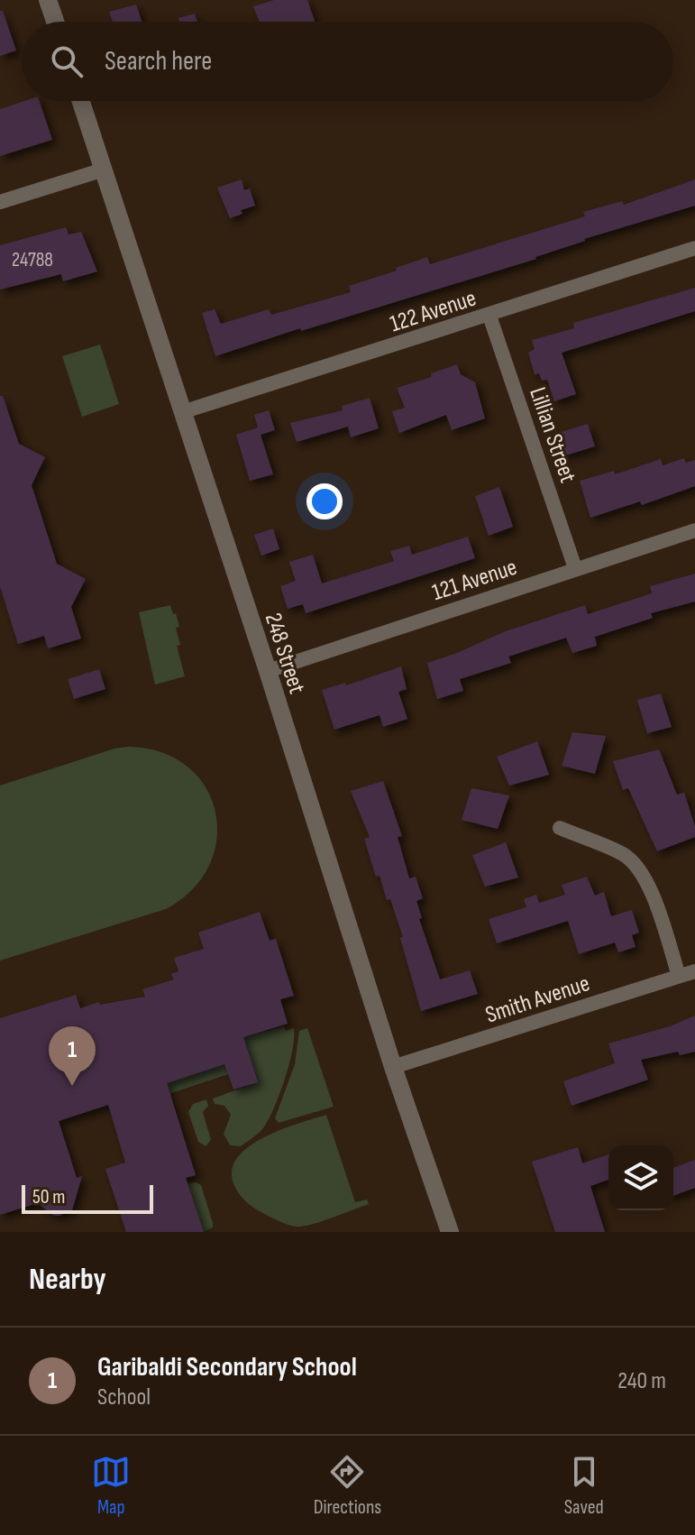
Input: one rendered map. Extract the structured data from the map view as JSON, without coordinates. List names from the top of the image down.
{
  "streets": {
    "street": [
      "122 Avenue",
      "Lillian Street",
      "121 Avenue",
      "248 Street",
      "Smith Avenue"
    ]
  },
  "crossings": [
    ["122 Avenue", "Lillian Street"],
    ["122 Avenue", "248 Street"],
    ["Lillian Street", "121 Avenue"],
    ["121 Avenue", "248 Street"],
    ["248 Street", "Smith Avenue"]
  ],
  "house_numbers": ["24788"],
  "scale_bar": "50 m",
  "page": {
    "search": "Search here",
    "pins": "1",
    "scale": "50 m",
    "heading": "Nearby",
    "list": [
      {
        "mark": "1",
        "name": "Garibaldi Secondary School",
        "note": "School",
        "value": "240 m"
      }
    ],
    "nav": ["Map", "Directions", "Saved"]
  }
}
